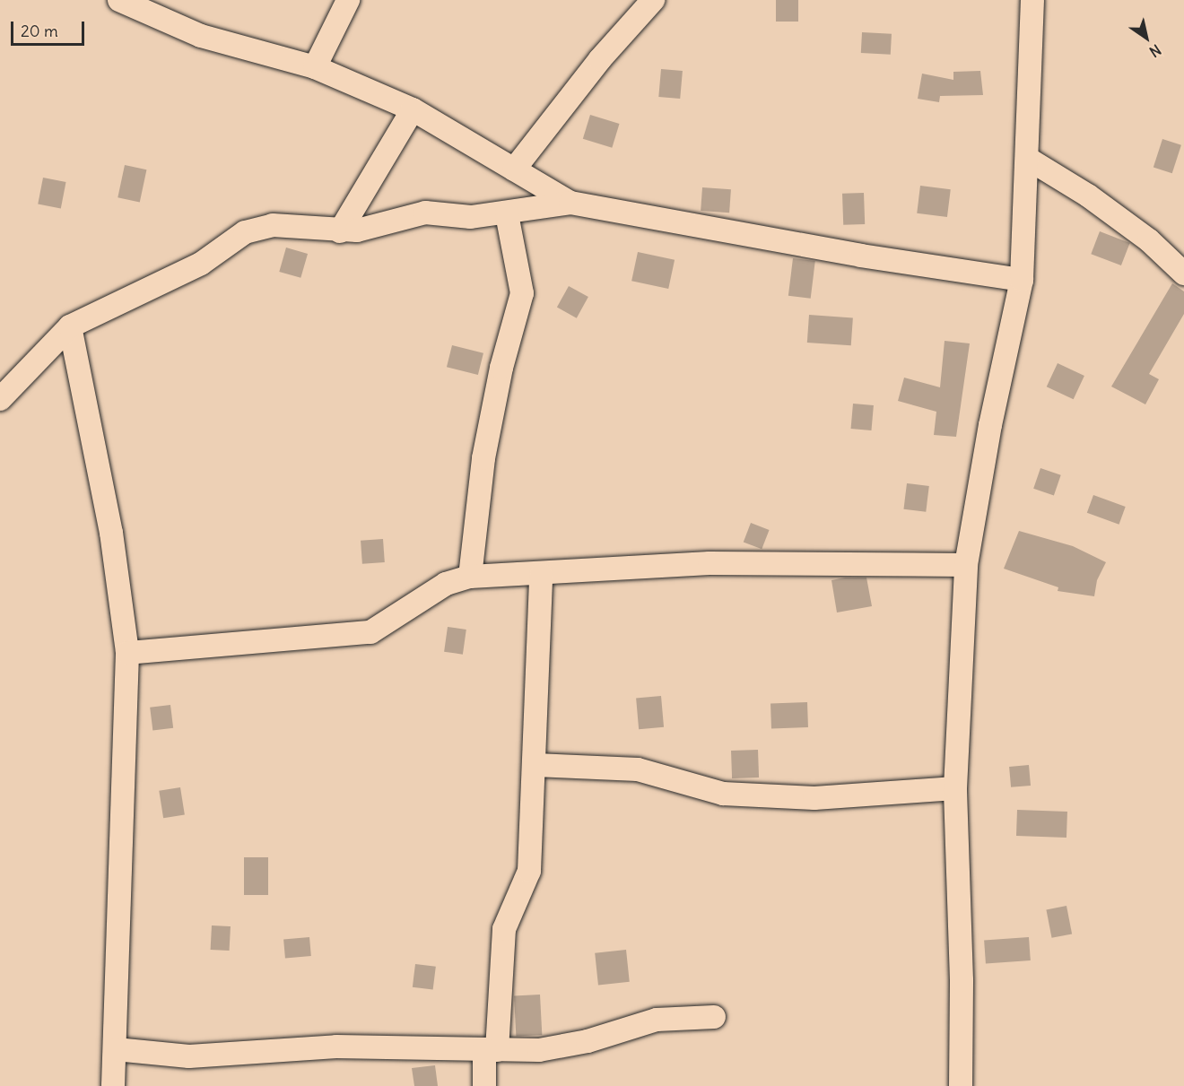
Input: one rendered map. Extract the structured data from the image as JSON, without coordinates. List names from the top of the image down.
{
  "scale_bar": "20 m",
  "north": "bottom right"
}
